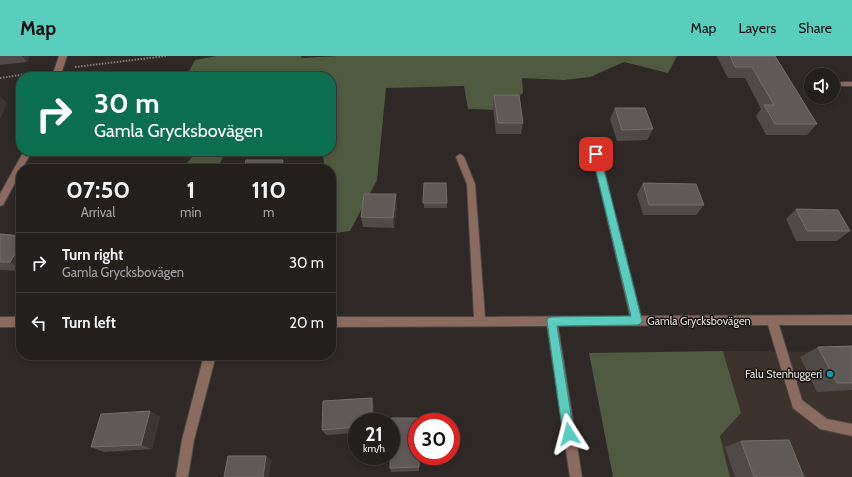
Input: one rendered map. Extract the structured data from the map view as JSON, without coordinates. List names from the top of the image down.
{
  "streets": {
    "street": ["Gamla Grycksbovägen"]
  },
  "places": ["Falu Stenhuggeri"],
  "page": {
    "header": "Map",
    "nav": ["Map", "Layers", "Share"],
    "turn": ["30 m", "Gamla Grycksbovägen"],
    "eta": [
      "07:50",
      "Arrival",
      "1",
      "min",
      "110",
      "m"
    ],
    "list": [
      {
        "name": "Turn right",
        "note": "Gamla Grycksbovägen",
        "value": "30 m"
      },
      {
        "name": "Turn left",
        "value": "20 m"
      }
    ],
    "speed": "21 km/h",
    "limit": "30"
  }
}
